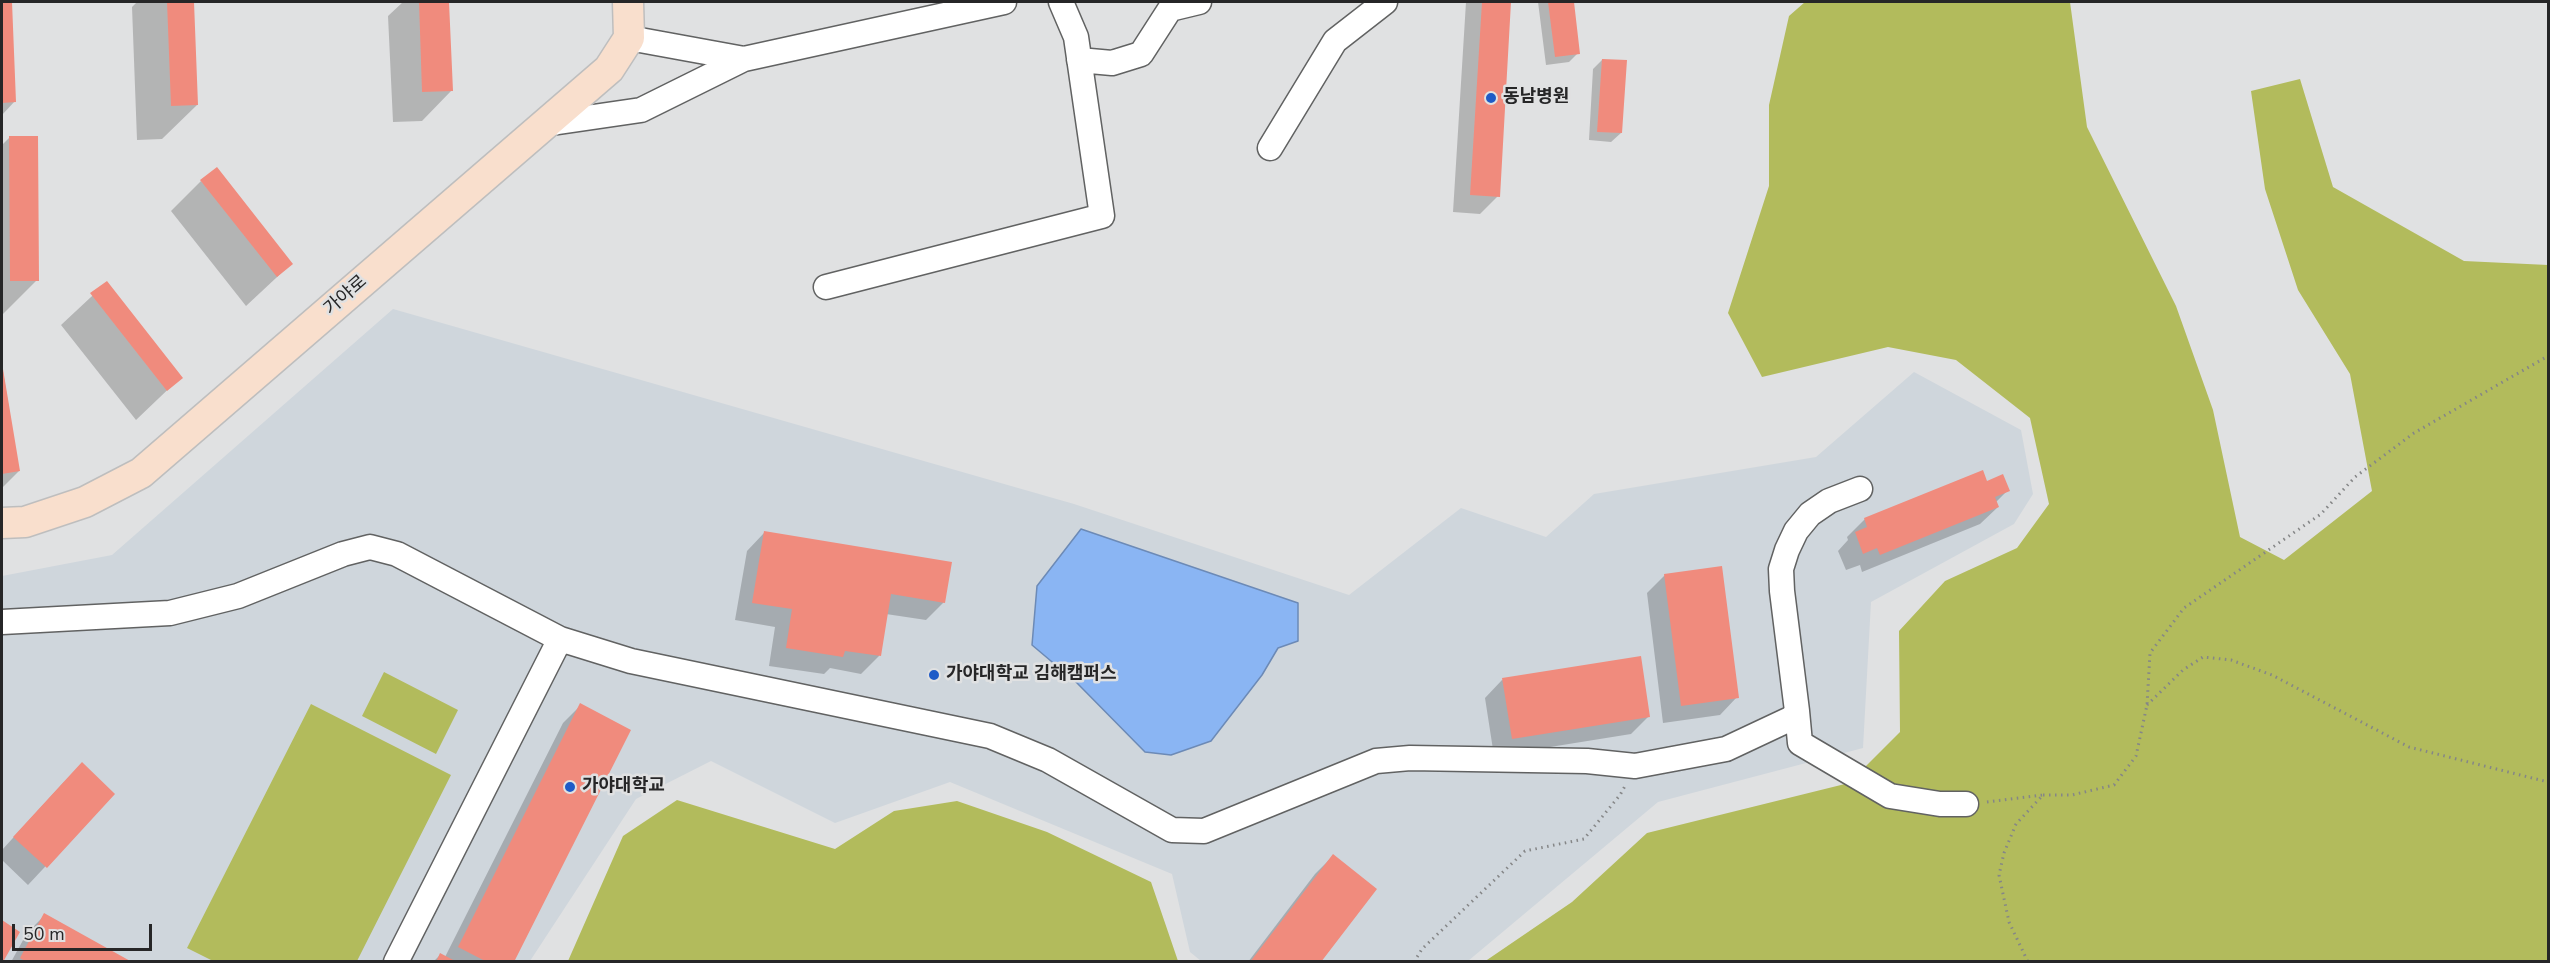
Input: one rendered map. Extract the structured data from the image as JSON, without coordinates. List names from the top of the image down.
{
  "streets": {
    "main road": ["가야로"]
  },
  "places": ["동남병원", "가야대학교 김해캠퍼스", "가야대학교"],
  "scale_bar": "50 m"
}
